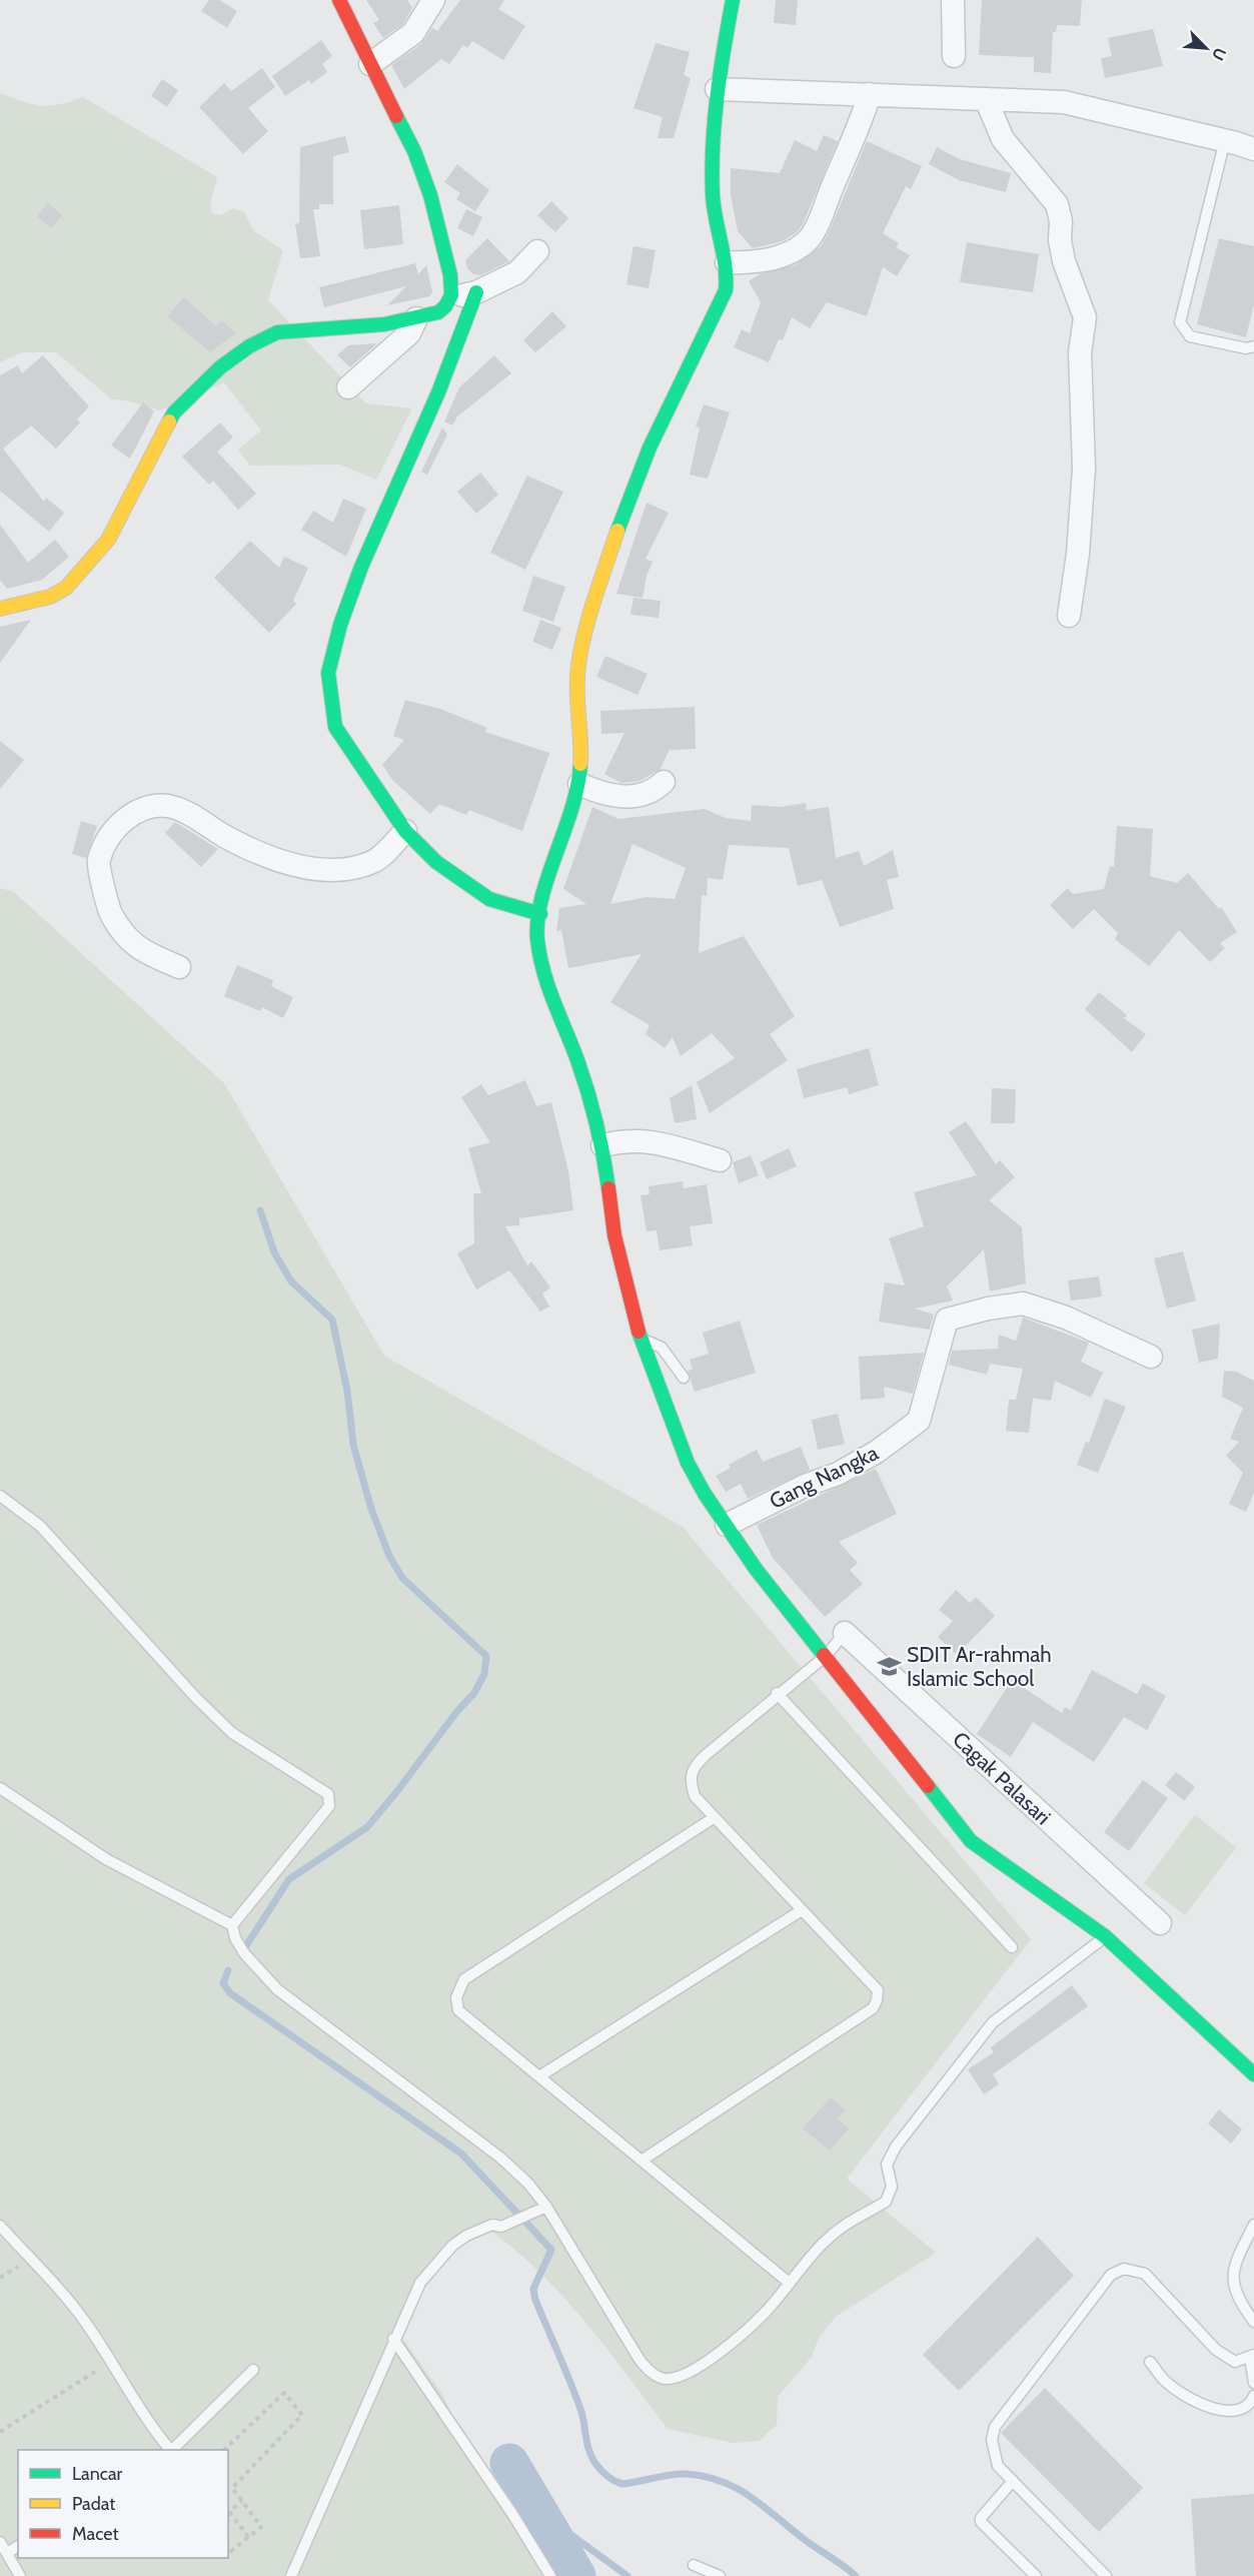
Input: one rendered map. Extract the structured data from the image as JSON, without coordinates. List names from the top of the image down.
{
  "streets": {
    "street": ["Gang Nangka", "Cagak Palasari"]
  },
  "places": {
    "school or university": ["SDIT Ar-rahmah Islamic School"]
  },
  "legend": ["Lancar", "Padat", "Macet"],
  "north": "bottom right"
}
